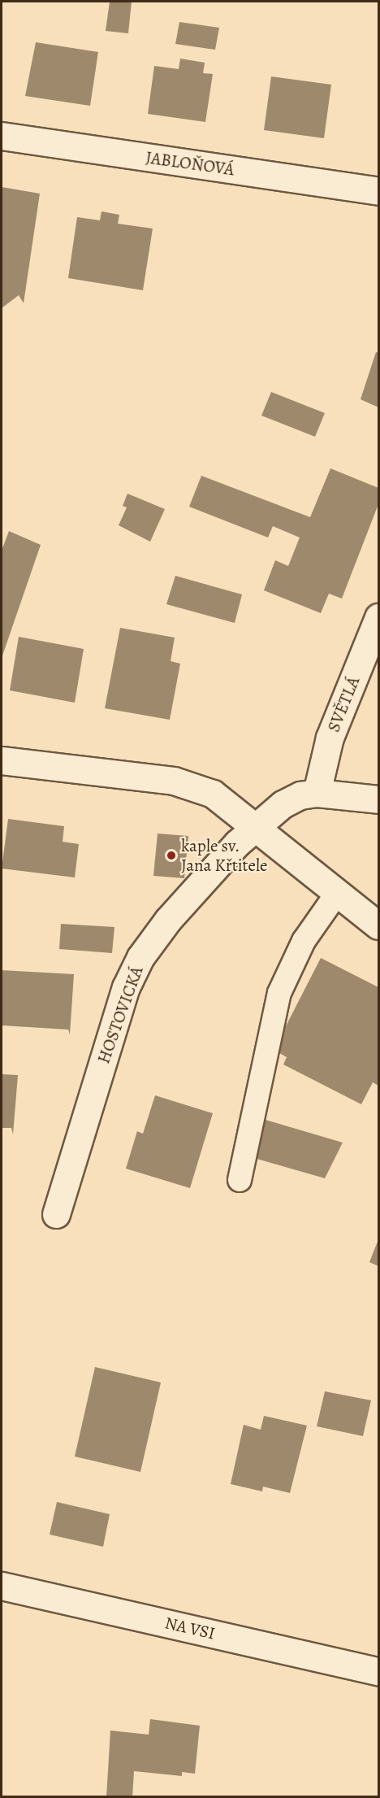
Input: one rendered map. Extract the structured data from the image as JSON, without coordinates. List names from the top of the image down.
{
  "streets": {
    "street": [
      "JABLOŇOVÁ",
      "SVĚTLÁ",
      "HOSTOVICKÁ",
      "NA VSI"
    ]
  },
  "crossings": [
    ["SVĚTLÁ", "HOSTOVICKÁ"]
  ],
  "places": ["kaple sv. Jana Křtitele"]
}
